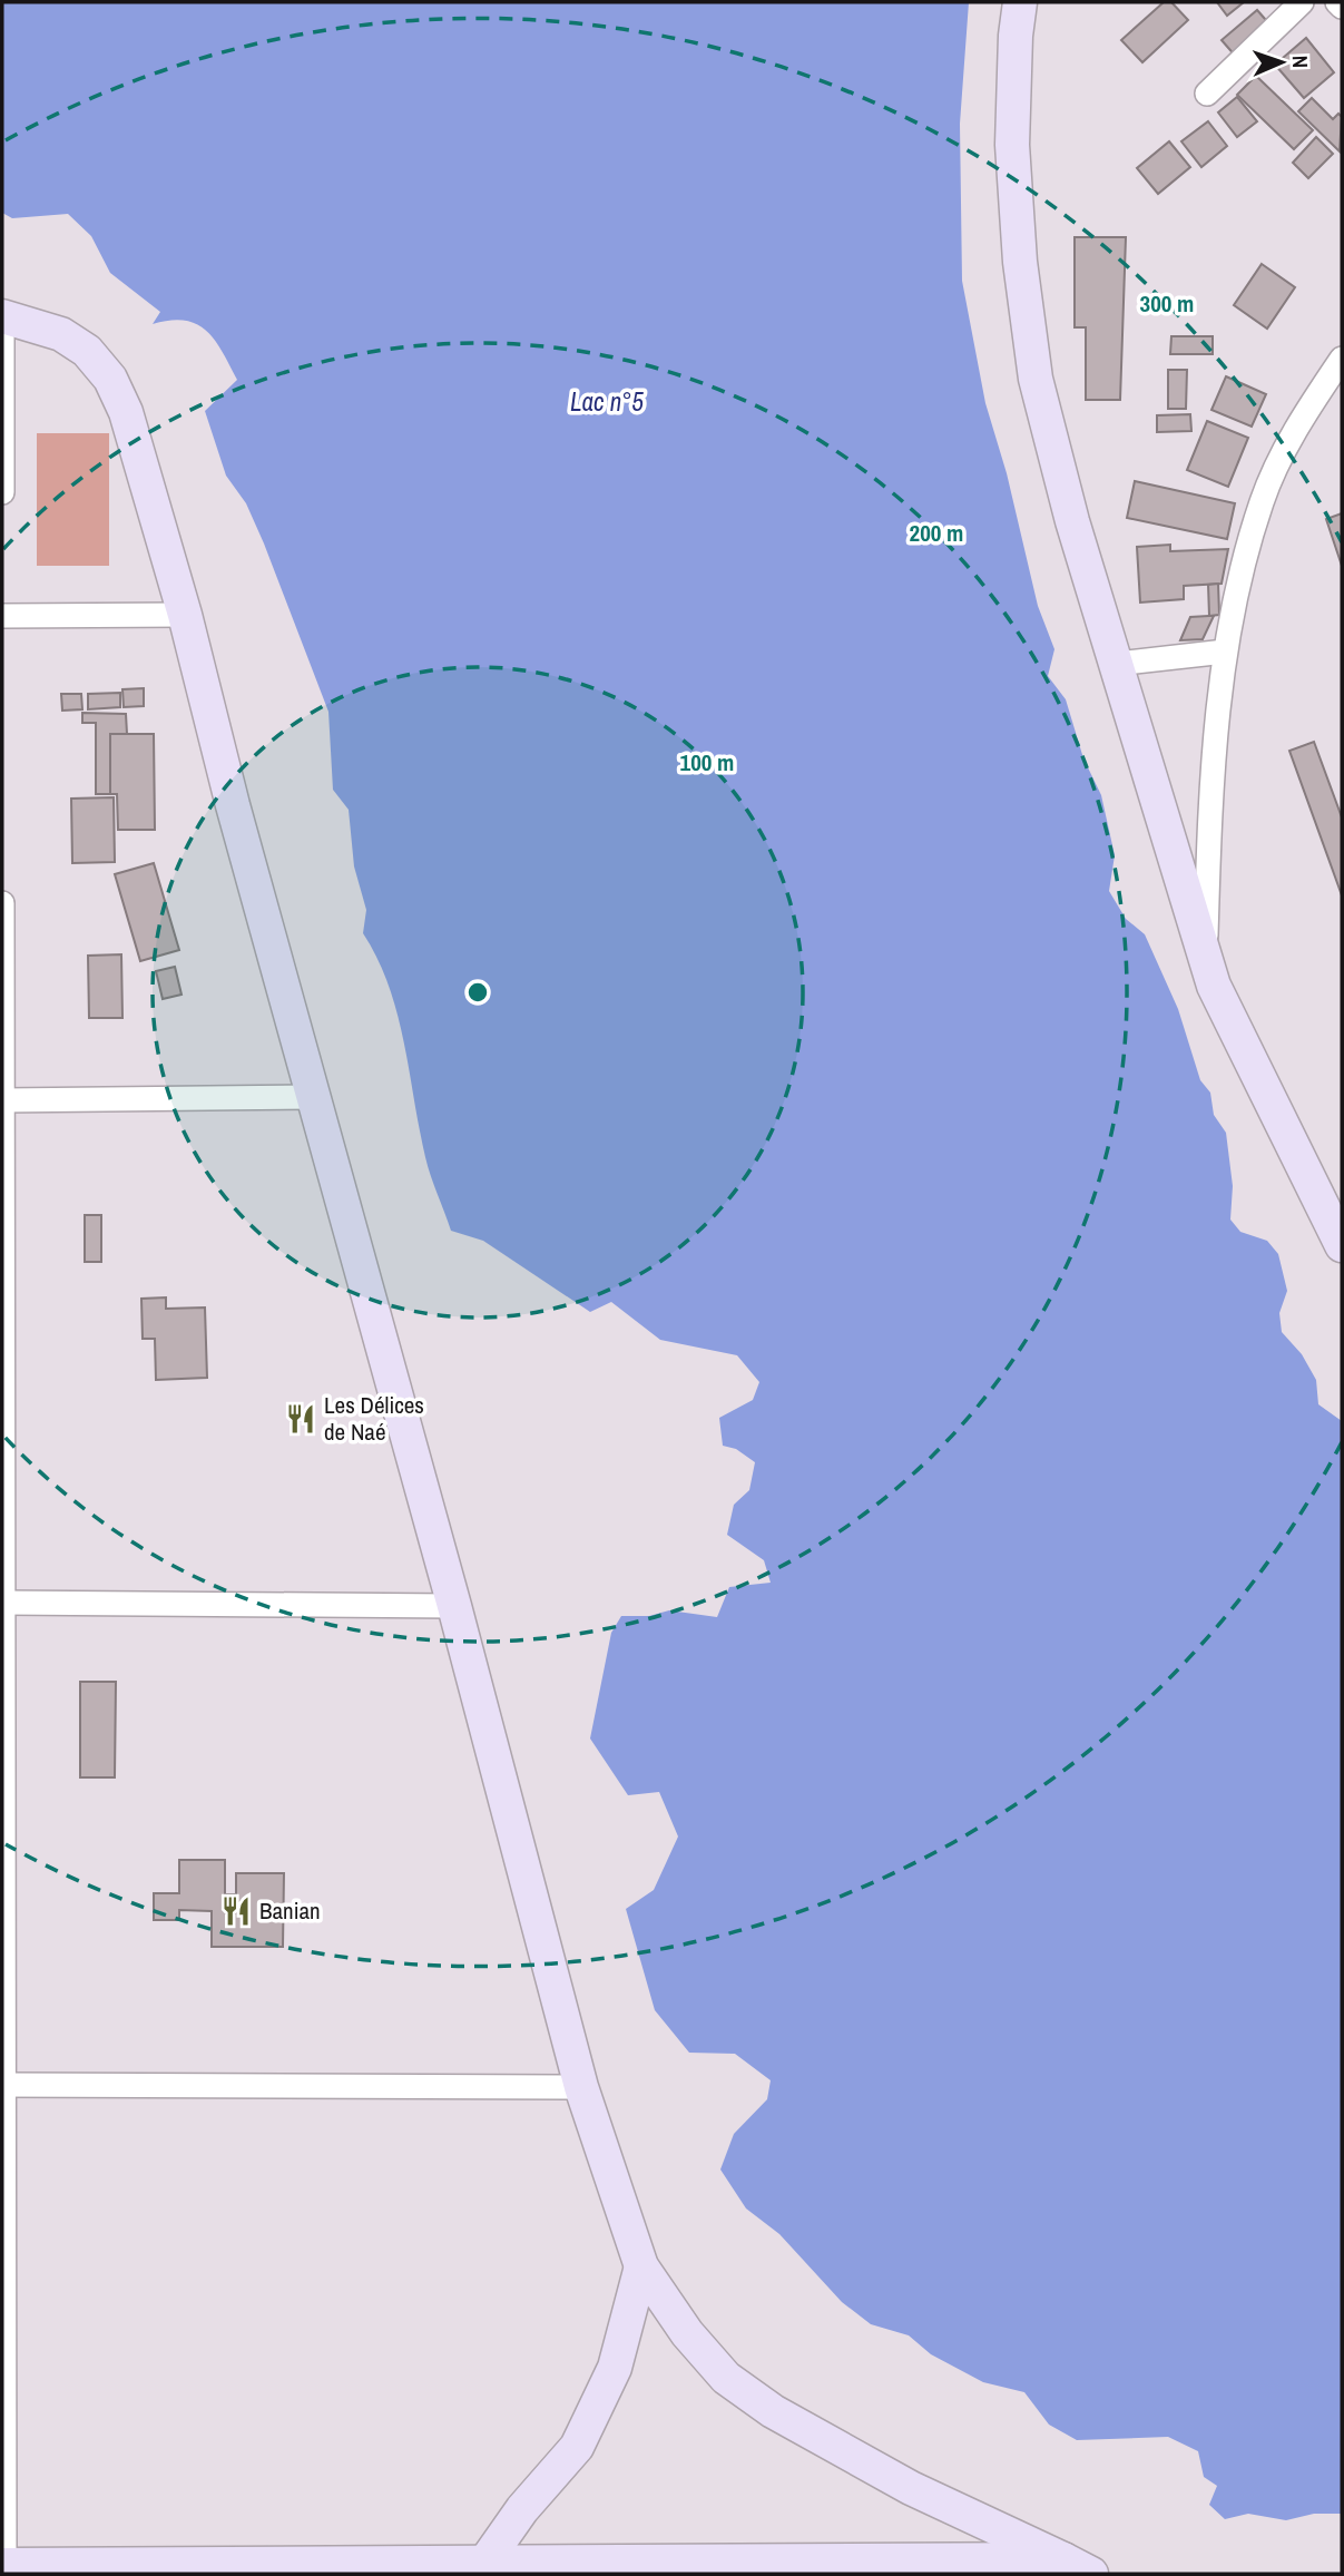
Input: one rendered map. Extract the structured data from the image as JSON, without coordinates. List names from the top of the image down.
{
  "water": ["Lac n°5"],
  "places": {
    "restaurant": ["Les Délices de Naé", "Banian"]
  },
  "north": "right",
  "rings": ["300 m", "200 m", "100 m"]
}
